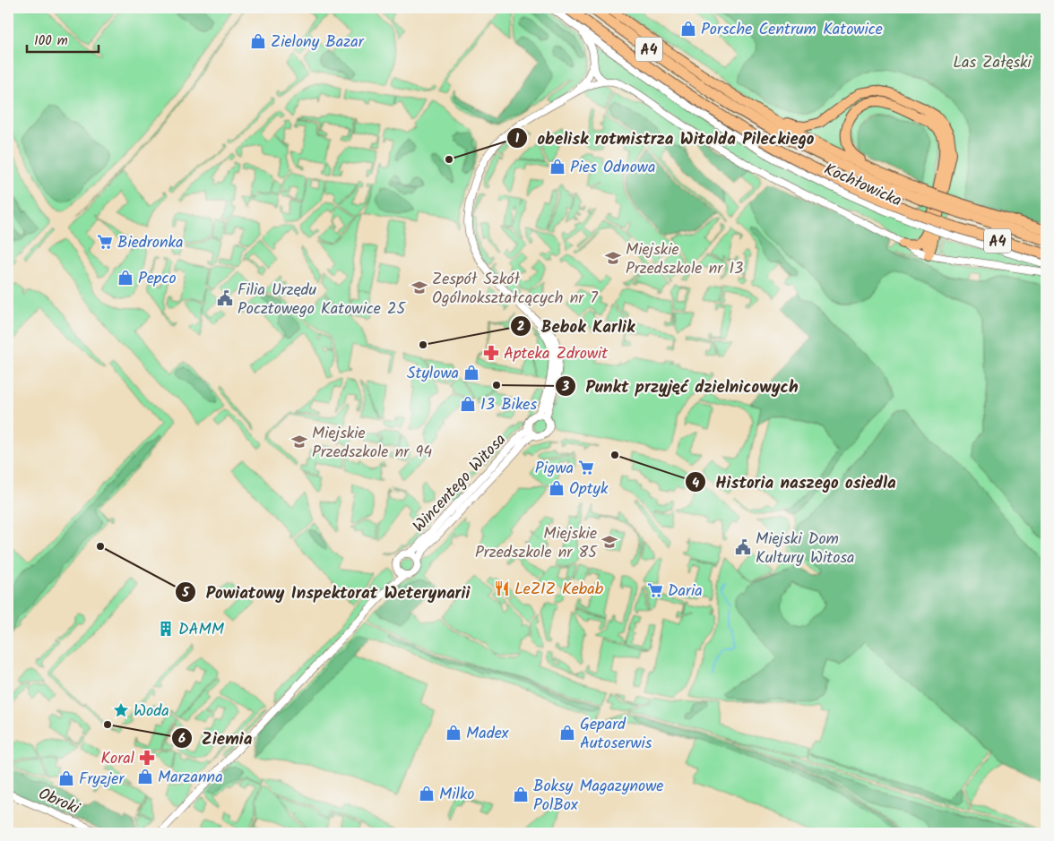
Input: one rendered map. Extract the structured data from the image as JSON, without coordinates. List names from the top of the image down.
{
  "streets": {
    "highway": ["A4"],
    "main road": ["Kochłowicka"],
    "street": ["Wincentego Witosa", "Obroki"]
  },
  "crossings": [
    ["A4", "Kochłowicka"]
  ],
  "parks": ["Las Załęski"],
  "places": {
    "shop": [
      "Porsche Centrum Katowice",
      "Zielony Bazar",
      "Pies Odnowa",
      "Pepco",
      "Stylowa",
      "13 Bikes",
      "Optyk",
      "Madex",
      "Gepard Autoserwis",
      "Marzanna",
      "Fryzjer",
      "Milko",
      "Boksy Magazynowe PolBox"
    ],
    "other": [
      "obelisk rotmistrza Witolda Pileckiego",
      "Bebok Karlik",
      "Punkt przyjęć dzielnicowych",
      "Historia naszego osiedla",
      "Powiatowy Inspektorat Weterynarii",
      "Ziemia"
    ],
    "supermarket": ["Biedronka", "Pigwa", "Daria"],
    "school or university": [
      "Miejskie Przedszkole nr 13",
      "Zespół Szkół Ogólnokształcących nr 7",
      "Miejskie Przedszkole nr 94",
      "Miejskie Przedszkole nr 85"
    ],
    "public building": ["Filia Urzędu Pocztowego Katowice 25", "Miejski Dom Kultury Witosa"],
    "pharmacy": ["Apteka Zdrowit", "Koral"],
    "restaurant": ["LeZIZ Kebab"],
    "building": ["DAMM"],
    "place": ["Woda"]
  },
  "scale_bar": "100 m"
}
